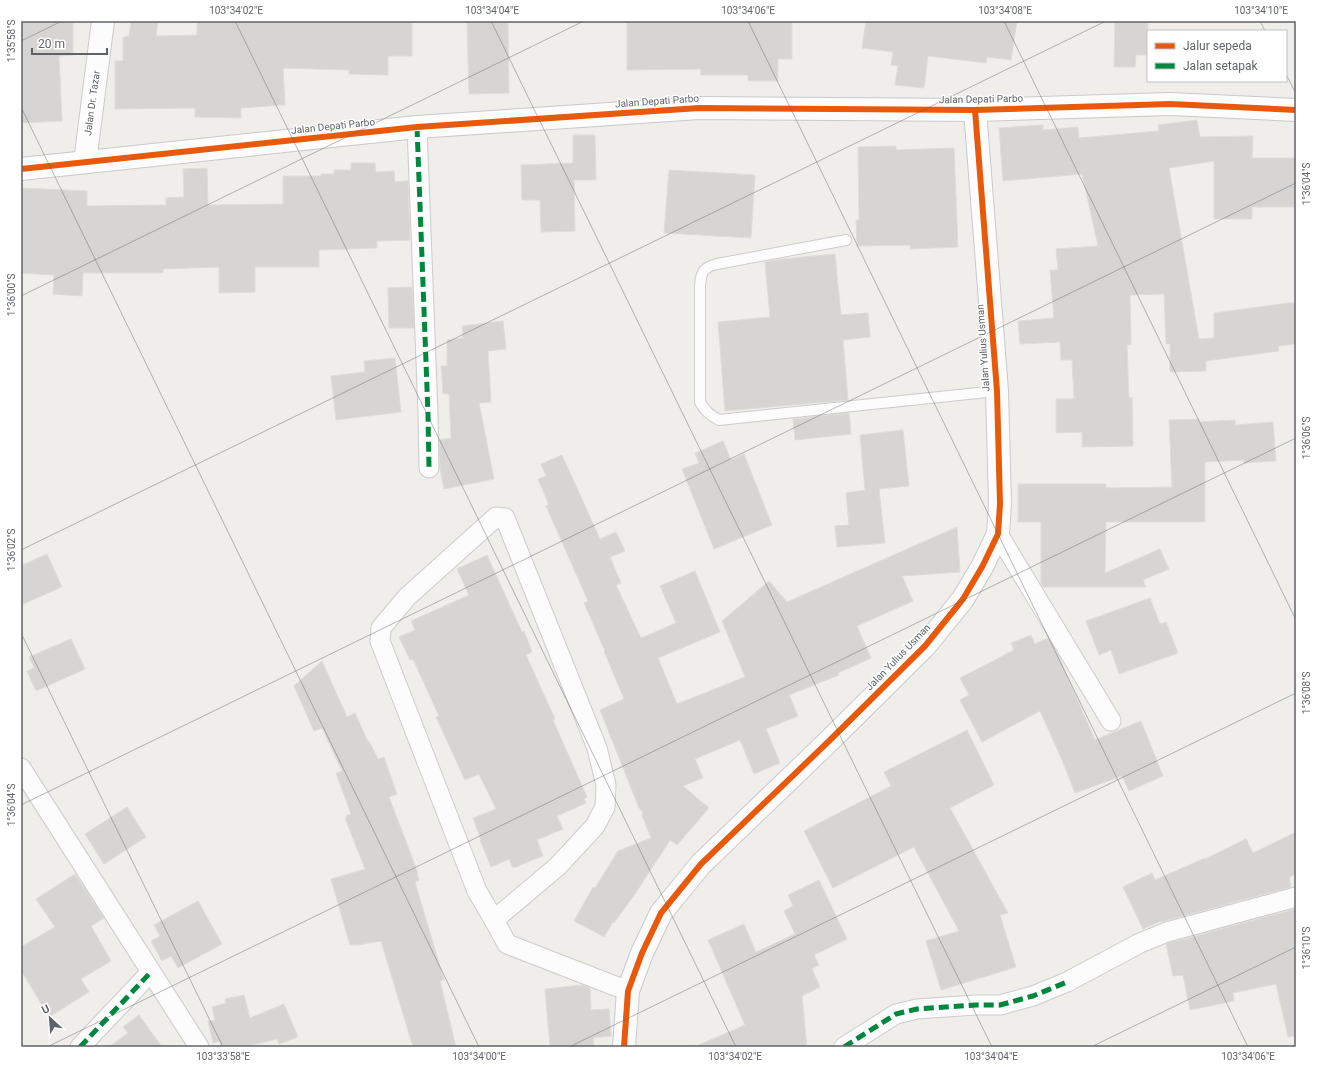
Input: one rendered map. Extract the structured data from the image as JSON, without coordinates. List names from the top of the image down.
{
  "streets": {
    "street": ["Jalan Depati Parbo", "Jalan Dr. Tazar", "Jalan Yulius Usman"]
  },
  "crossings": [
    ["Jalan Depati Parbo", "Jalan Dr. Tazar"],
    ["Jalan Depati Parbo", "Jalan Yulius Usman"]
  ],
  "legend": ["Jalur sepeda", "Jalan setapak"],
  "scale_bar": "20 m",
  "north": "top left",
  "coordinates": [
    "103°34'02\"E",
    "103°34'04\"E",
    "103°34'06\"E",
    "103°34'08\"E",
    "103°34'10\"E",
    "1°35'58\"S",
    "1°36'04\"S",
    "1°36'00\"S",
    "1°36'06\"S",
    "1°36'02\"S",
    "1°36'08\"S",
    "1°36'10\"S",
    "103°33'58\"E",
    "103°34'00\"E"
  ]
}
